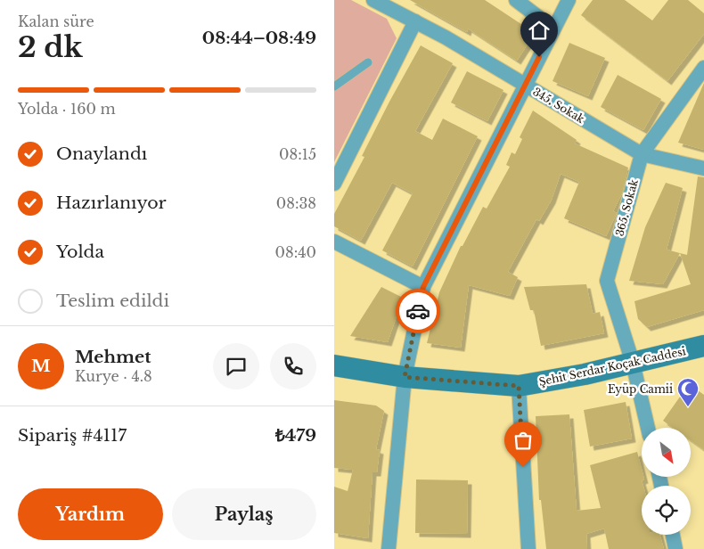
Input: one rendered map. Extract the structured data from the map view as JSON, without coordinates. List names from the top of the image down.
{
  "streets": {
    "street": ["345. Sokak", "365. Sokak", "Şehit Serdar Koçak Caddesi"]
  },
  "crossings": [
    ["345. Sokak", "365. Sokak"],
    ["365. Sokak", "Şehit Serdar Koçak Caddesi"]
  ],
  "places": {
    "mosque": ["Eyüp Camii"]
  },
  "north": "bottom right",
  "page": {
    "heading": ["2 dk", "Kalan süre", "08:44–08:49"],
    "panel": [
      "Mehmet",
      "Kurye · 4.8",
      "Sipariş #4117",
      "₺479"
    ],
    "bar": "Yolda · 160 m",
    "list": [
      ["Onaylandı", "08:15"],
      ["Hazırlanıyor", "08:38"],
      ["Yolda", "08:40"],
      "Teslim edildi"
    ],
    "round": "M",
    "buttons": ["Yardım", "Paylaş"]
  }
}
